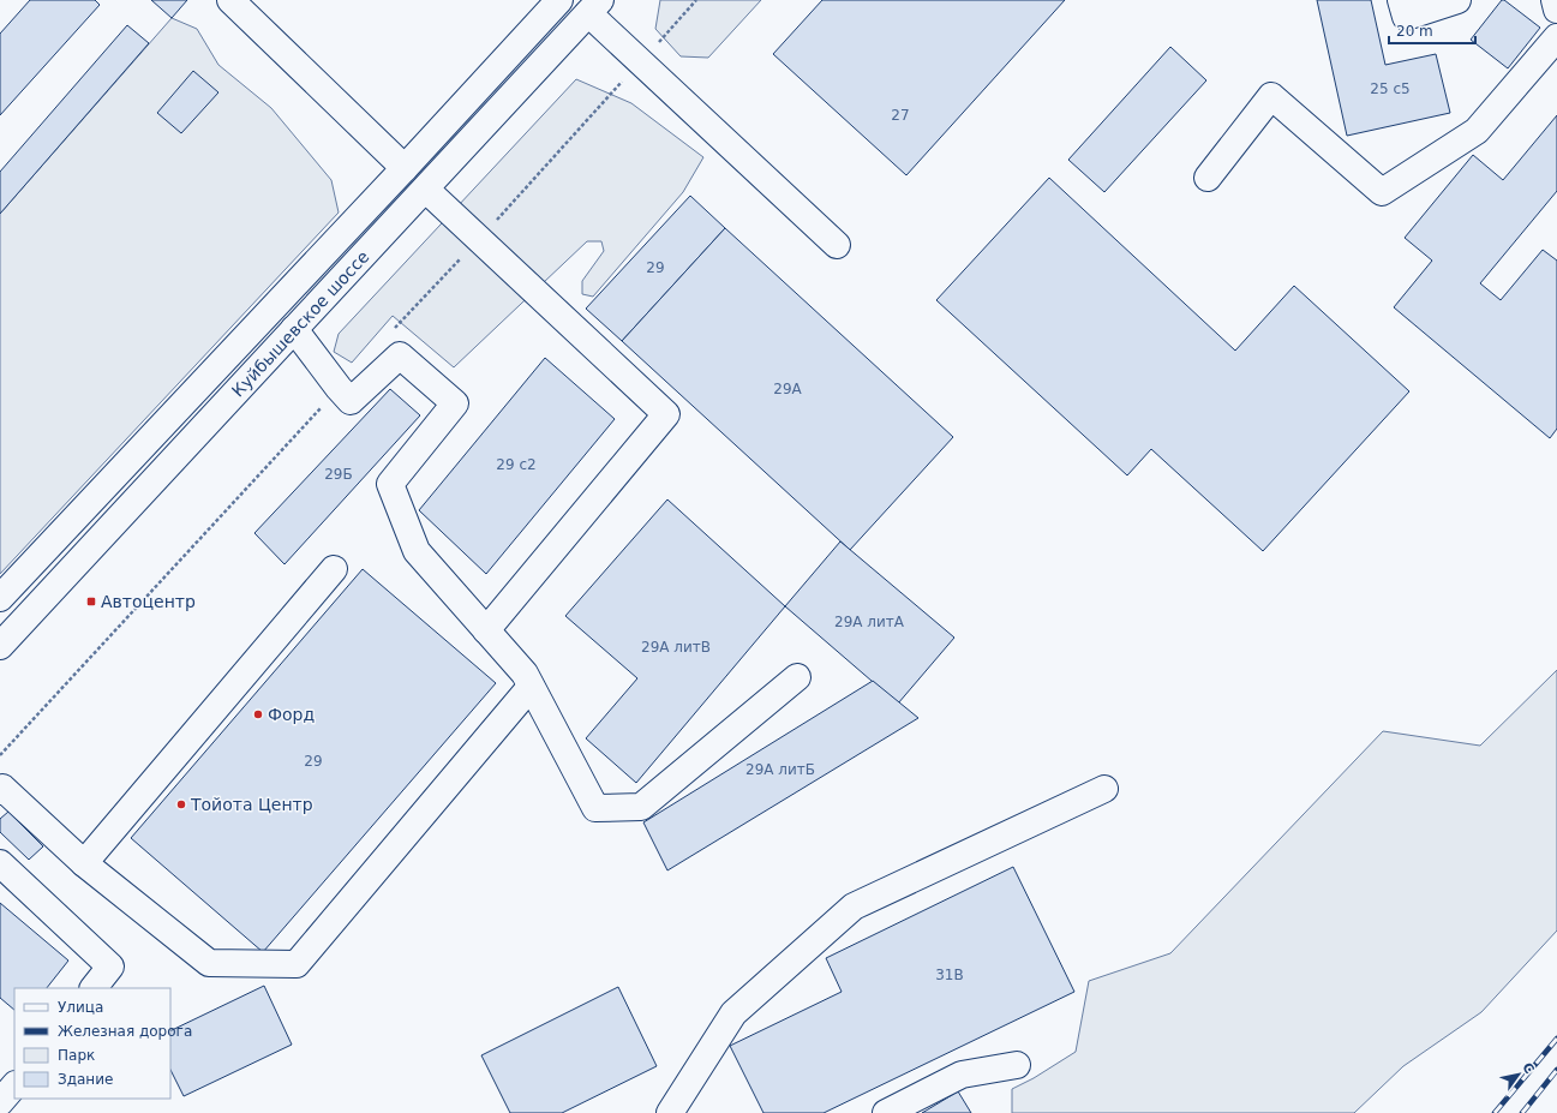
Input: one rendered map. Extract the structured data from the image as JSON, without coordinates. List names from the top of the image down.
{
  "streets": {
    "main road": ["Куйбышевское шоссе"]
  },
  "places": {
    "transit": ["Автоцентр"],
    "other": ["Форд", "Тойота Центр"]
  },
  "house_numbers": [
    "25 с5",
    "27",
    "29",
    "29А",
    "29 с2",
    "29Б",
    "29А литА",
    "29А литВ",
    "29",
    "29А литБ",
    "31В"
  ],
  "legend": [
    "Улица",
    "Железная дорога",
    "Парк",
    "Здание"
  ],
  "scale_bar": "20 m",
  "north": "top right"
}
